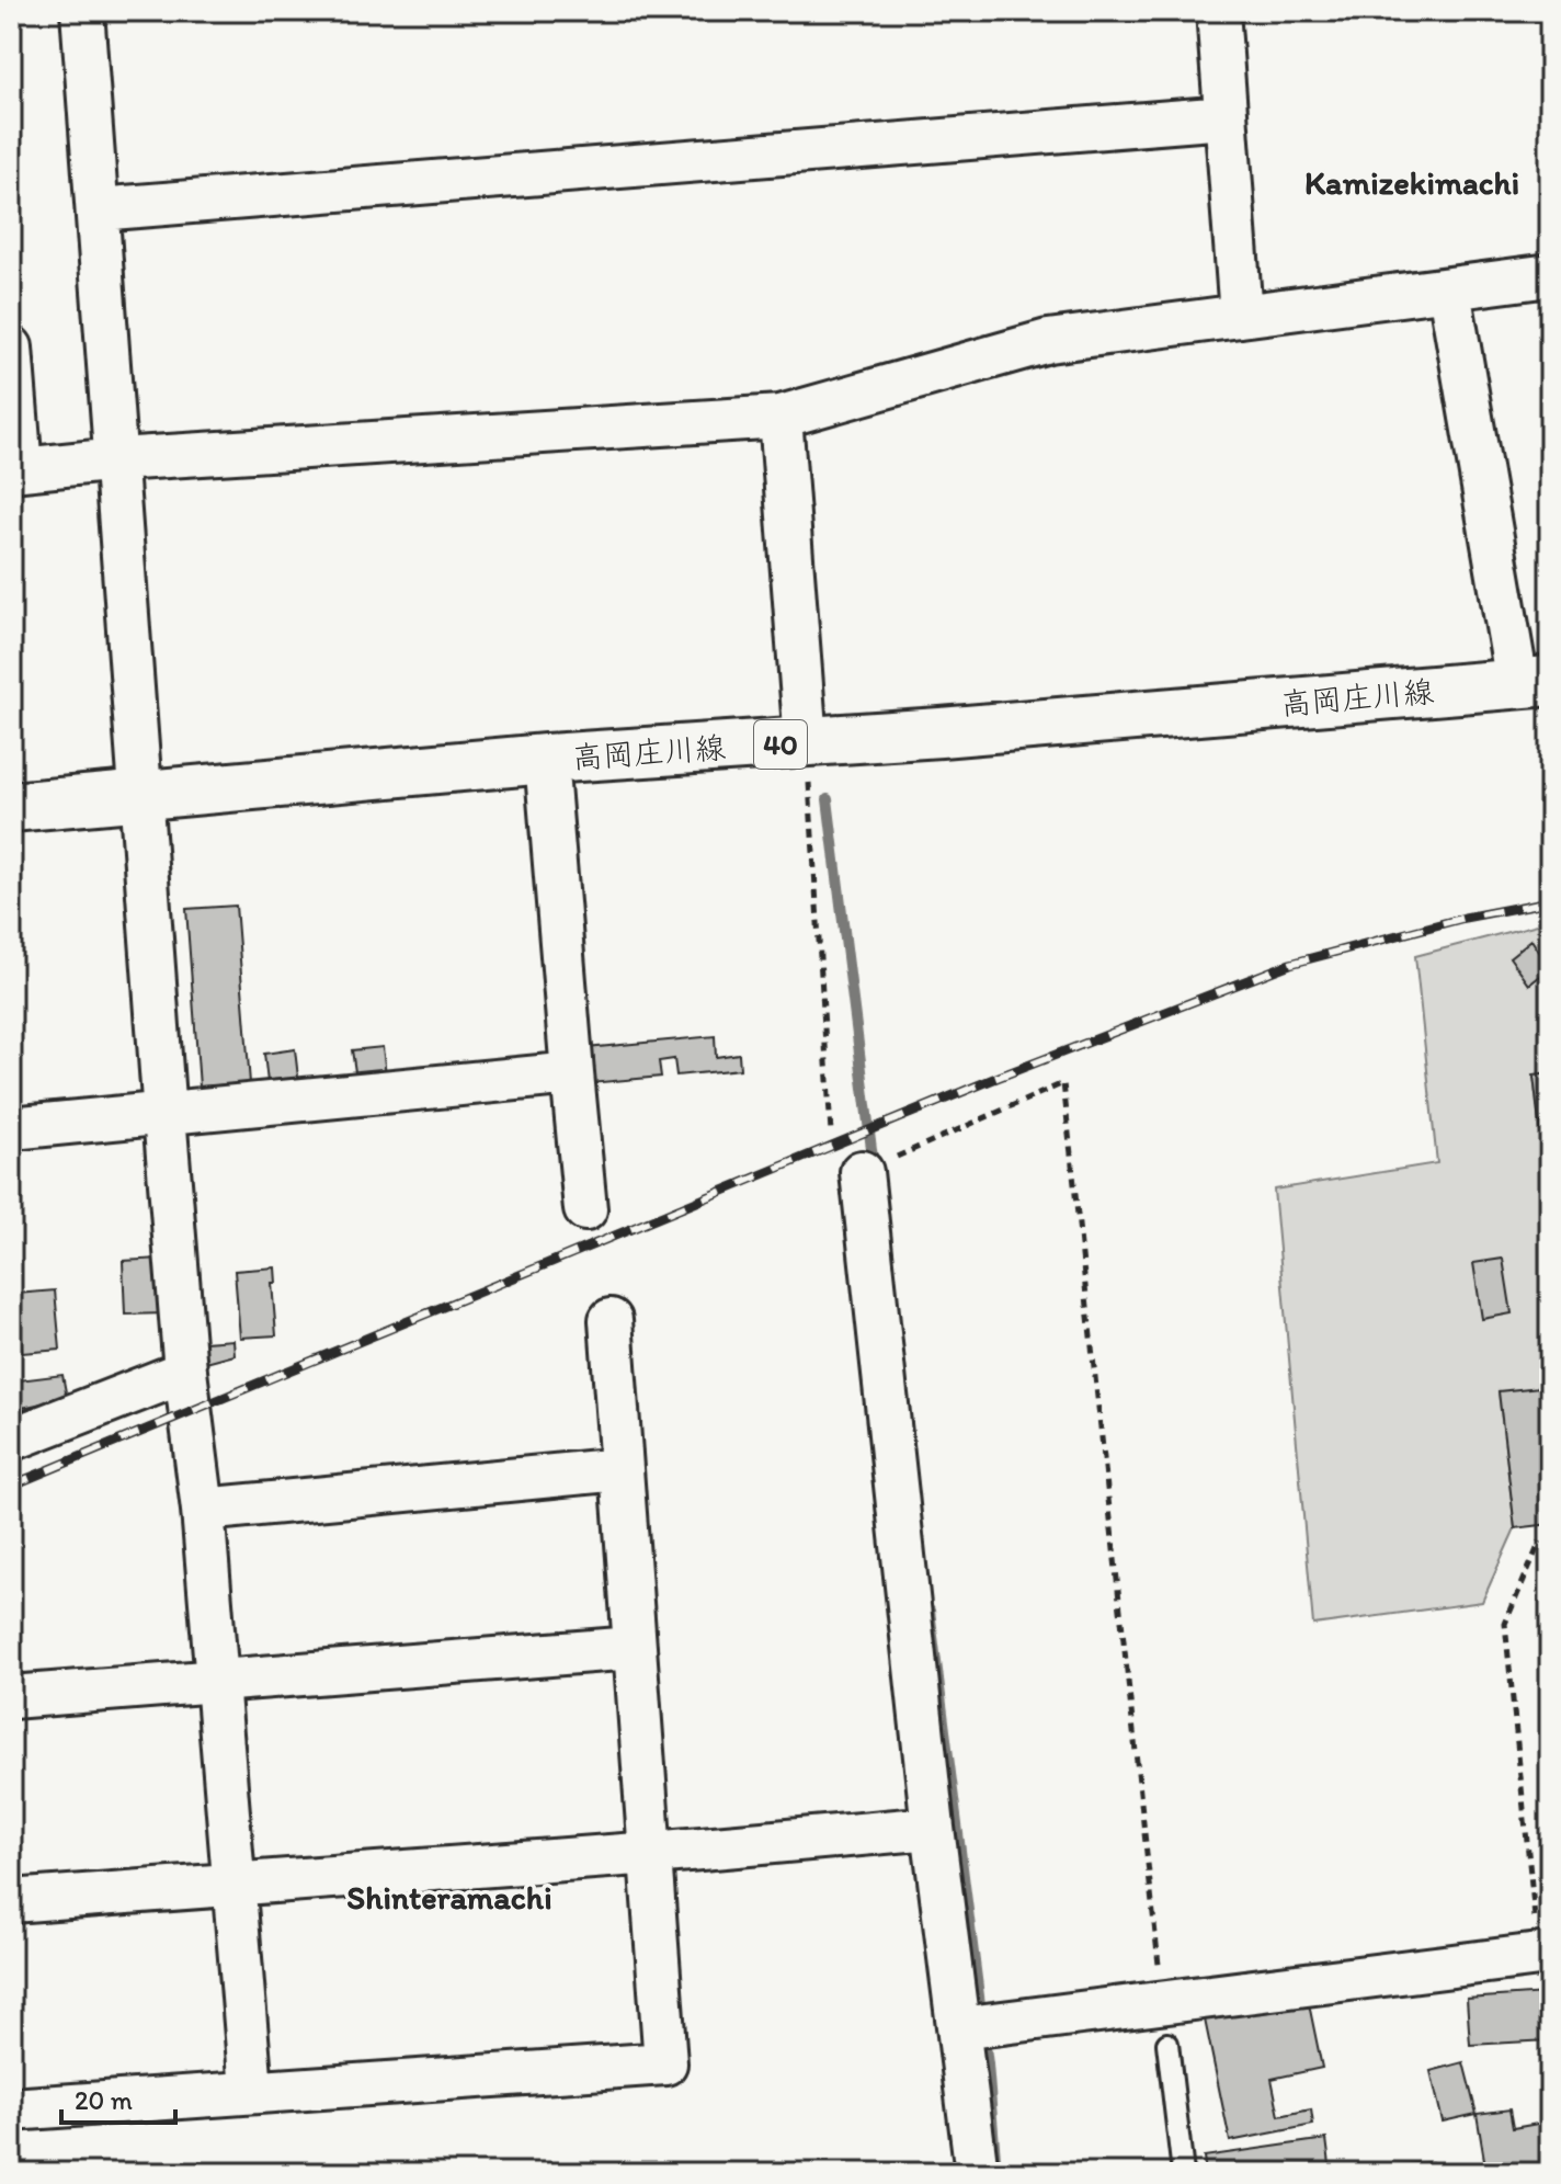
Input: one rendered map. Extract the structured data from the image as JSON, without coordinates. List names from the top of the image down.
{
  "streets": {
    "main road": ["高岡庄川線", "40"]
  },
  "districts": ["Kamizekimachi", "Shinteramachi"],
  "scale_bar": "20 m"
}
